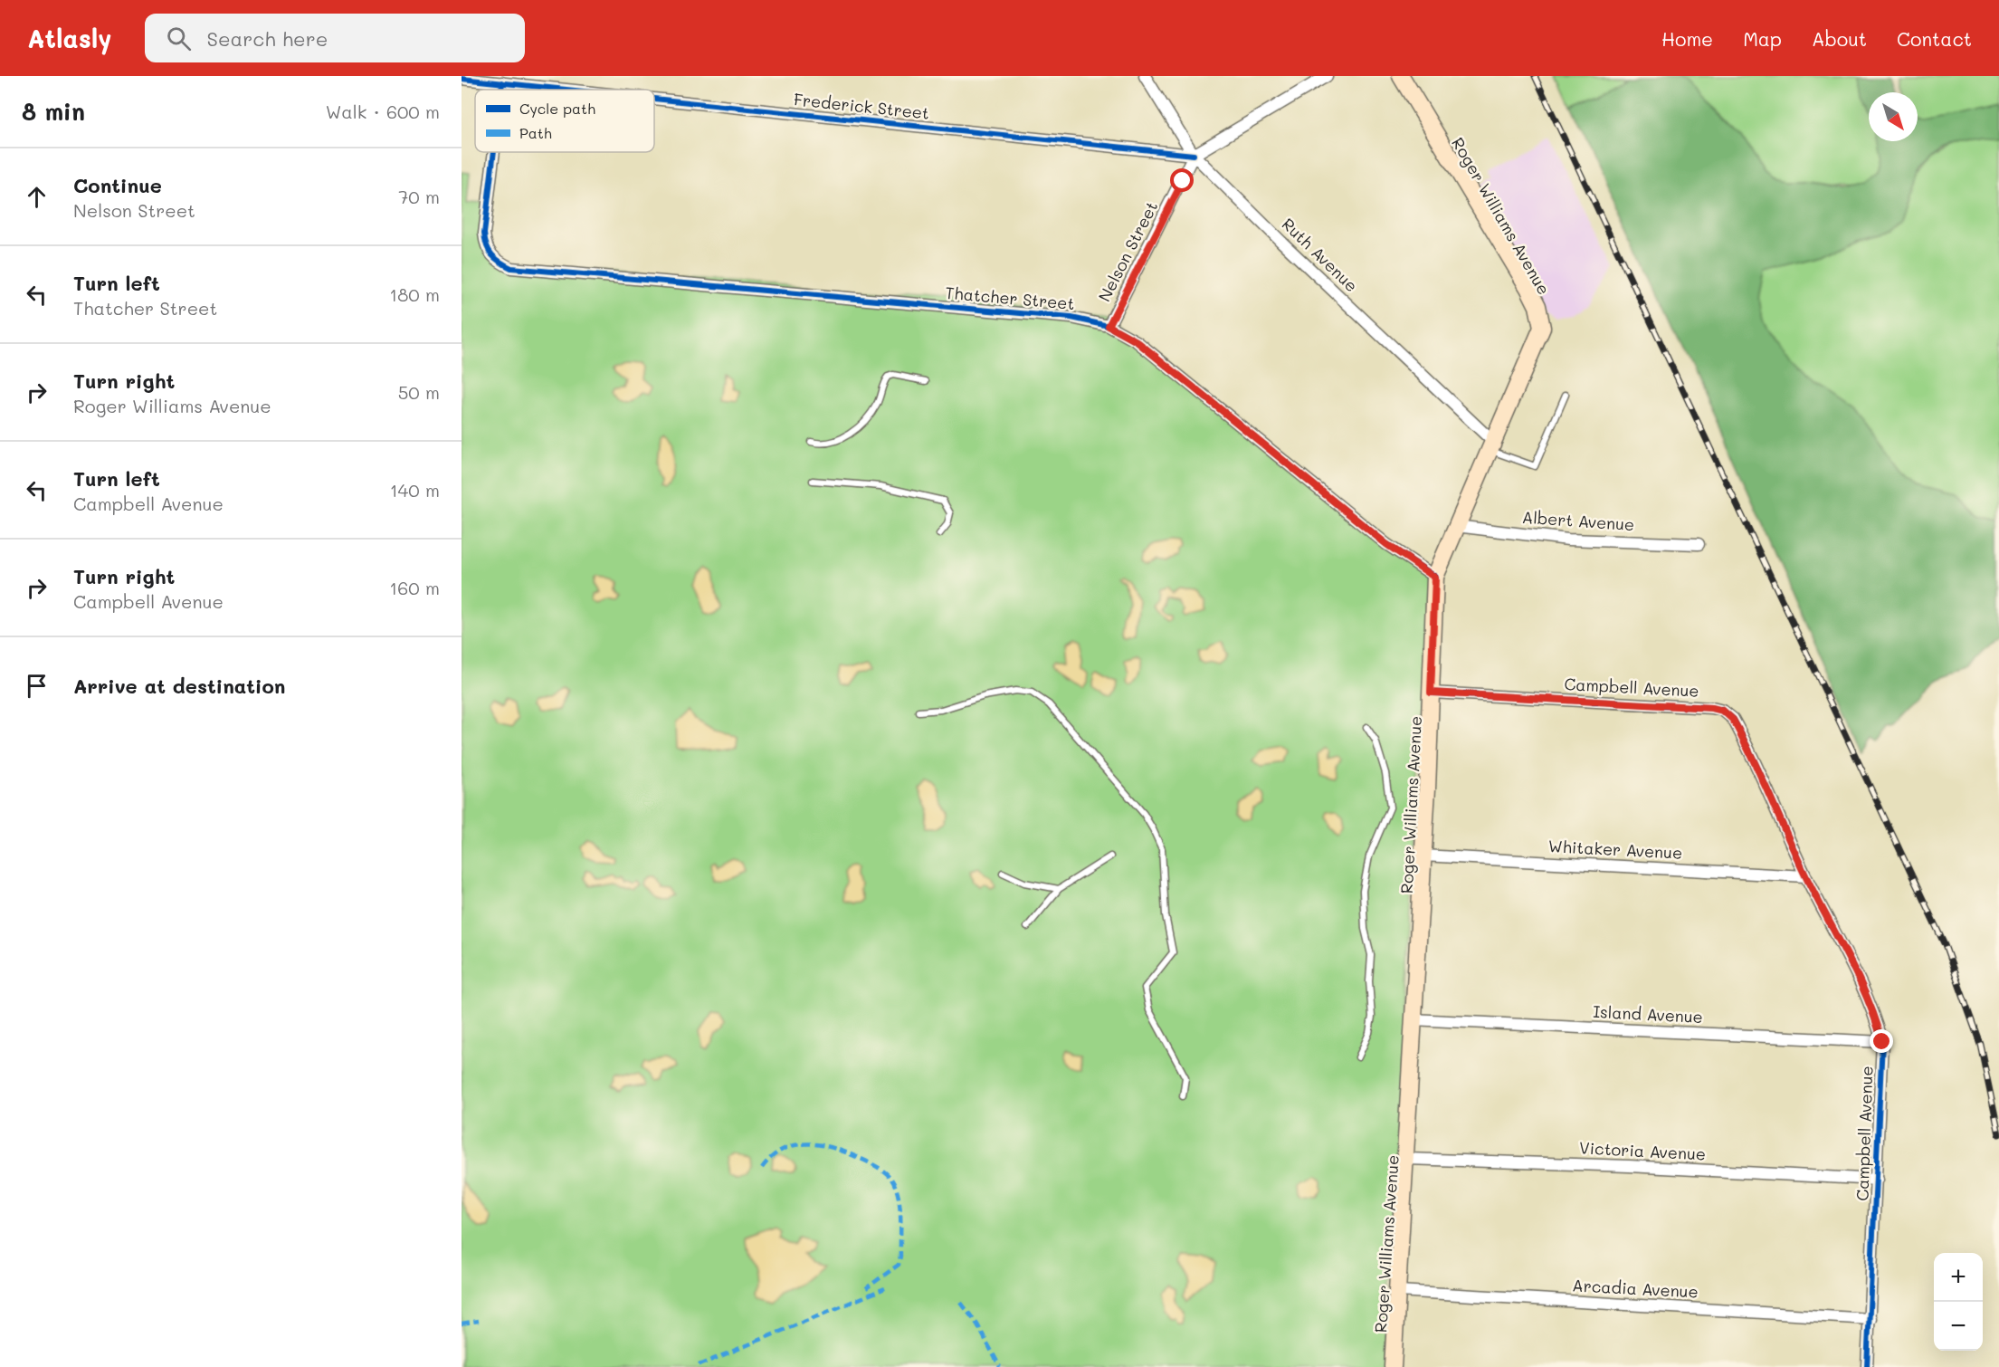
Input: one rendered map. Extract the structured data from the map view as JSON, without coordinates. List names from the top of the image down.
{
  "streets": {
    "main road": ["Roger Williams Avenue"],
    "street": [
      "Frederick Street",
      "Nelson Street",
      "Ruth Avenue",
      "Thatcher Street",
      "Albert Avenue",
      "Campbell Avenue",
      "Whitaker Avenue",
      "Island Avenue",
      "Victoria Avenue",
      "Arcadia Avenue"
    ]
  },
  "crossings": [
    ["Frederick Street", "Nelson Street"],
    ["Frederick Street", "Ruth Avenue"],
    ["Frederick Street", "Thatcher Street"],
    ["Roger Williams Avenue", "Ruth Avenue"],
    ["Roger Williams Avenue", "Thatcher Street"],
    ["Roger Williams Avenue", "Albert Avenue"],
    ["Roger Williams Avenue", "Campbell Avenue"],
    ["Roger Williams Avenue", "Whitaker Avenue"],
    ["Roger Williams Avenue", "Island Avenue"],
    ["Roger Williams Avenue", "Victoria Avenue"],
    ["Roger Williams Avenue", "Arcadia Avenue"],
    ["Nelson Street", "Ruth Avenue"],
    ["Nelson Street", "Thatcher Street"],
    ["Campbell Avenue", "Whitaker Avenue"],
    ["Campbell Avenue", "Island Avenue"],
    ["Campbell Avenue", "Victoria Avenue"],
    ["Campbell Avenue", "Arcadia Avenue"]
  ],
  "legend": ["Cycle path", "Path"],
  "north": "bottom right",
  "page": {
    "header": "Atlasly",
    "search": "Search here",
    "nav": [
      "Home",
      "Map",
      "About",
      "Contact"
    ],
    "heading": ["8 min", "Walk · 600 m"],
    "list": [
      ["Continue", "Nelson Street", "70 m"],
      ["Turn left", "Thatcher Street", "180 m"],
      ["Turn right", "Roger Williams Avenue", "50 m"],
      ["Turn left", "Campbell Avenue", "140 m"],
      ["Turn right", "Campbell Avenue", "160 m"],
      "Arrive at destination"
    ],
    "map_buttons": ["+", "−"]
  }
}
